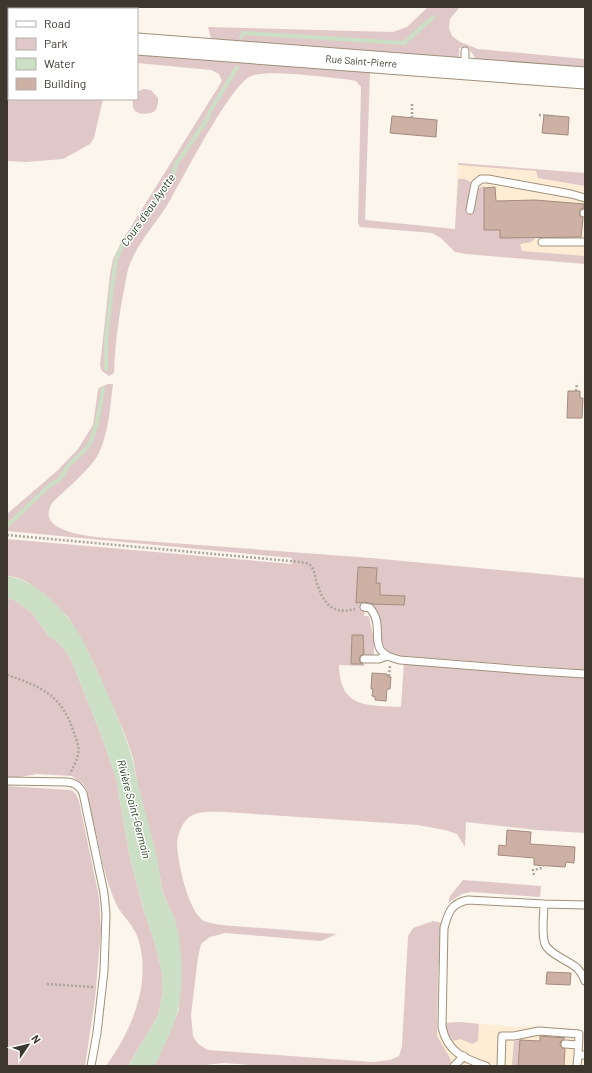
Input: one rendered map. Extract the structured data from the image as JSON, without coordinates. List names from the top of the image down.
{
  "streets": {
    "main road": ["Rue Saint-Pierre"]
  },
  "water": ["Cours d'eau Ayotte", "Rivière Saint-Germain"],
  "legend": [
    "Road",
    "Park",
    "Water",
    "Building"
  ],
  "north": "top right"
}
